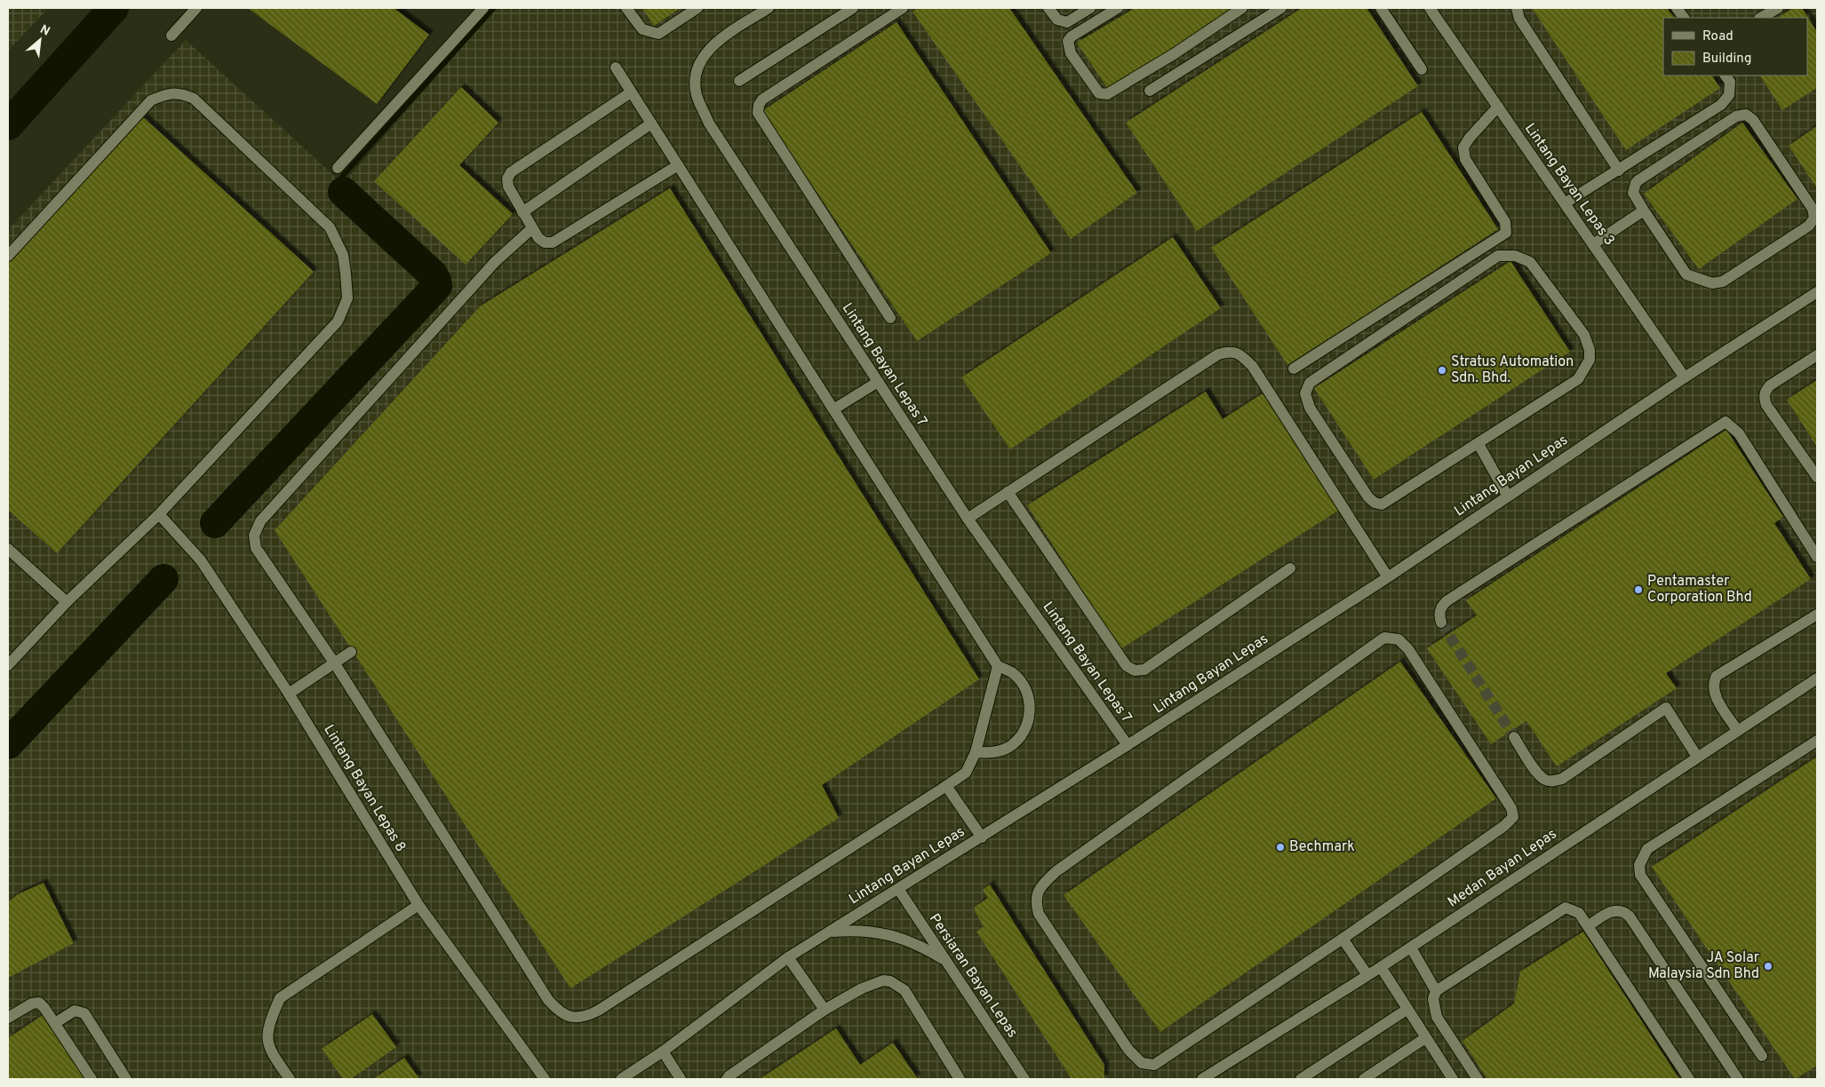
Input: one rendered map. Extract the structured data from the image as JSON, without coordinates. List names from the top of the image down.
{
  "streets": {
    "street": [
      "Lintang Bayan Lepas 3",
      "Lintang Bayan Lepas 7",
      "Lintang Bayan Lepas",
      "Lintang Bayan Lepas 8",
      "Medan Bayan Lepas",
      "Persiaran Bayan Lepas"
    ]
  },
  "crossings": [
    ["Lintang Bayan Lepas 3", "Lintang Bayan Lepas"],
    ["Lintang Bayan Lepas 7", "Lintang Bayan Lepas"],
    ["Lintang Bayan Lepas", "Persiaran Bayan Lepas"]
  ],
  "places": [
    "Stratus Automation Sdn. Bhd.",
    "Pentamaster Corporation Bhd",
    "Bechmark",
    "JA Solar Malaysia Sdn Bhd"
  ],
  "legend": ["Road", "Building"],
  "north": "top right"
}
